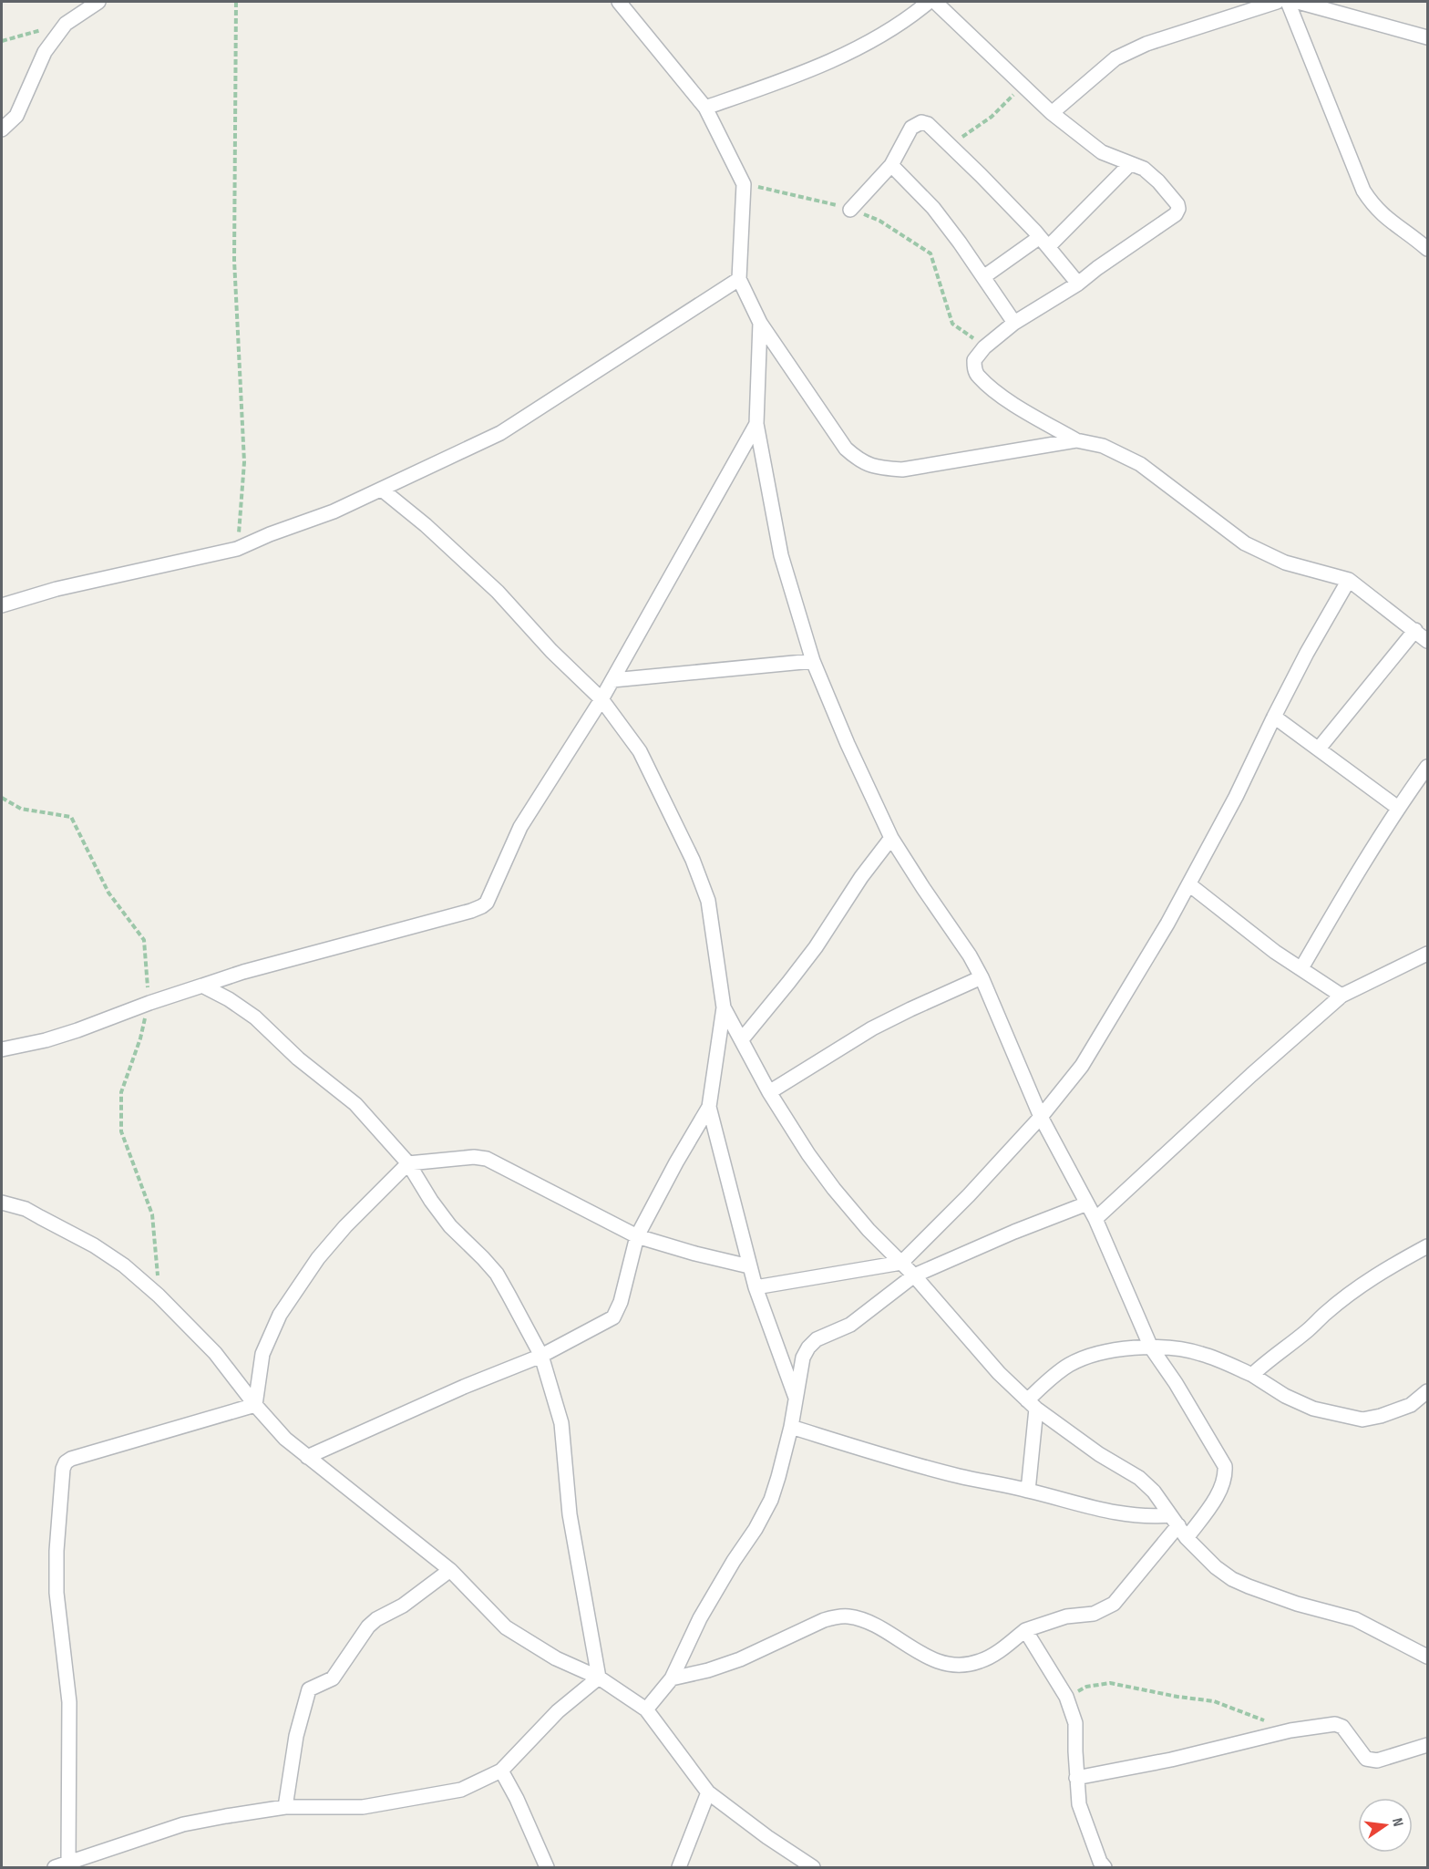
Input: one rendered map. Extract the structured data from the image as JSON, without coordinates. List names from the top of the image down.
{
  "north": "right"
}
